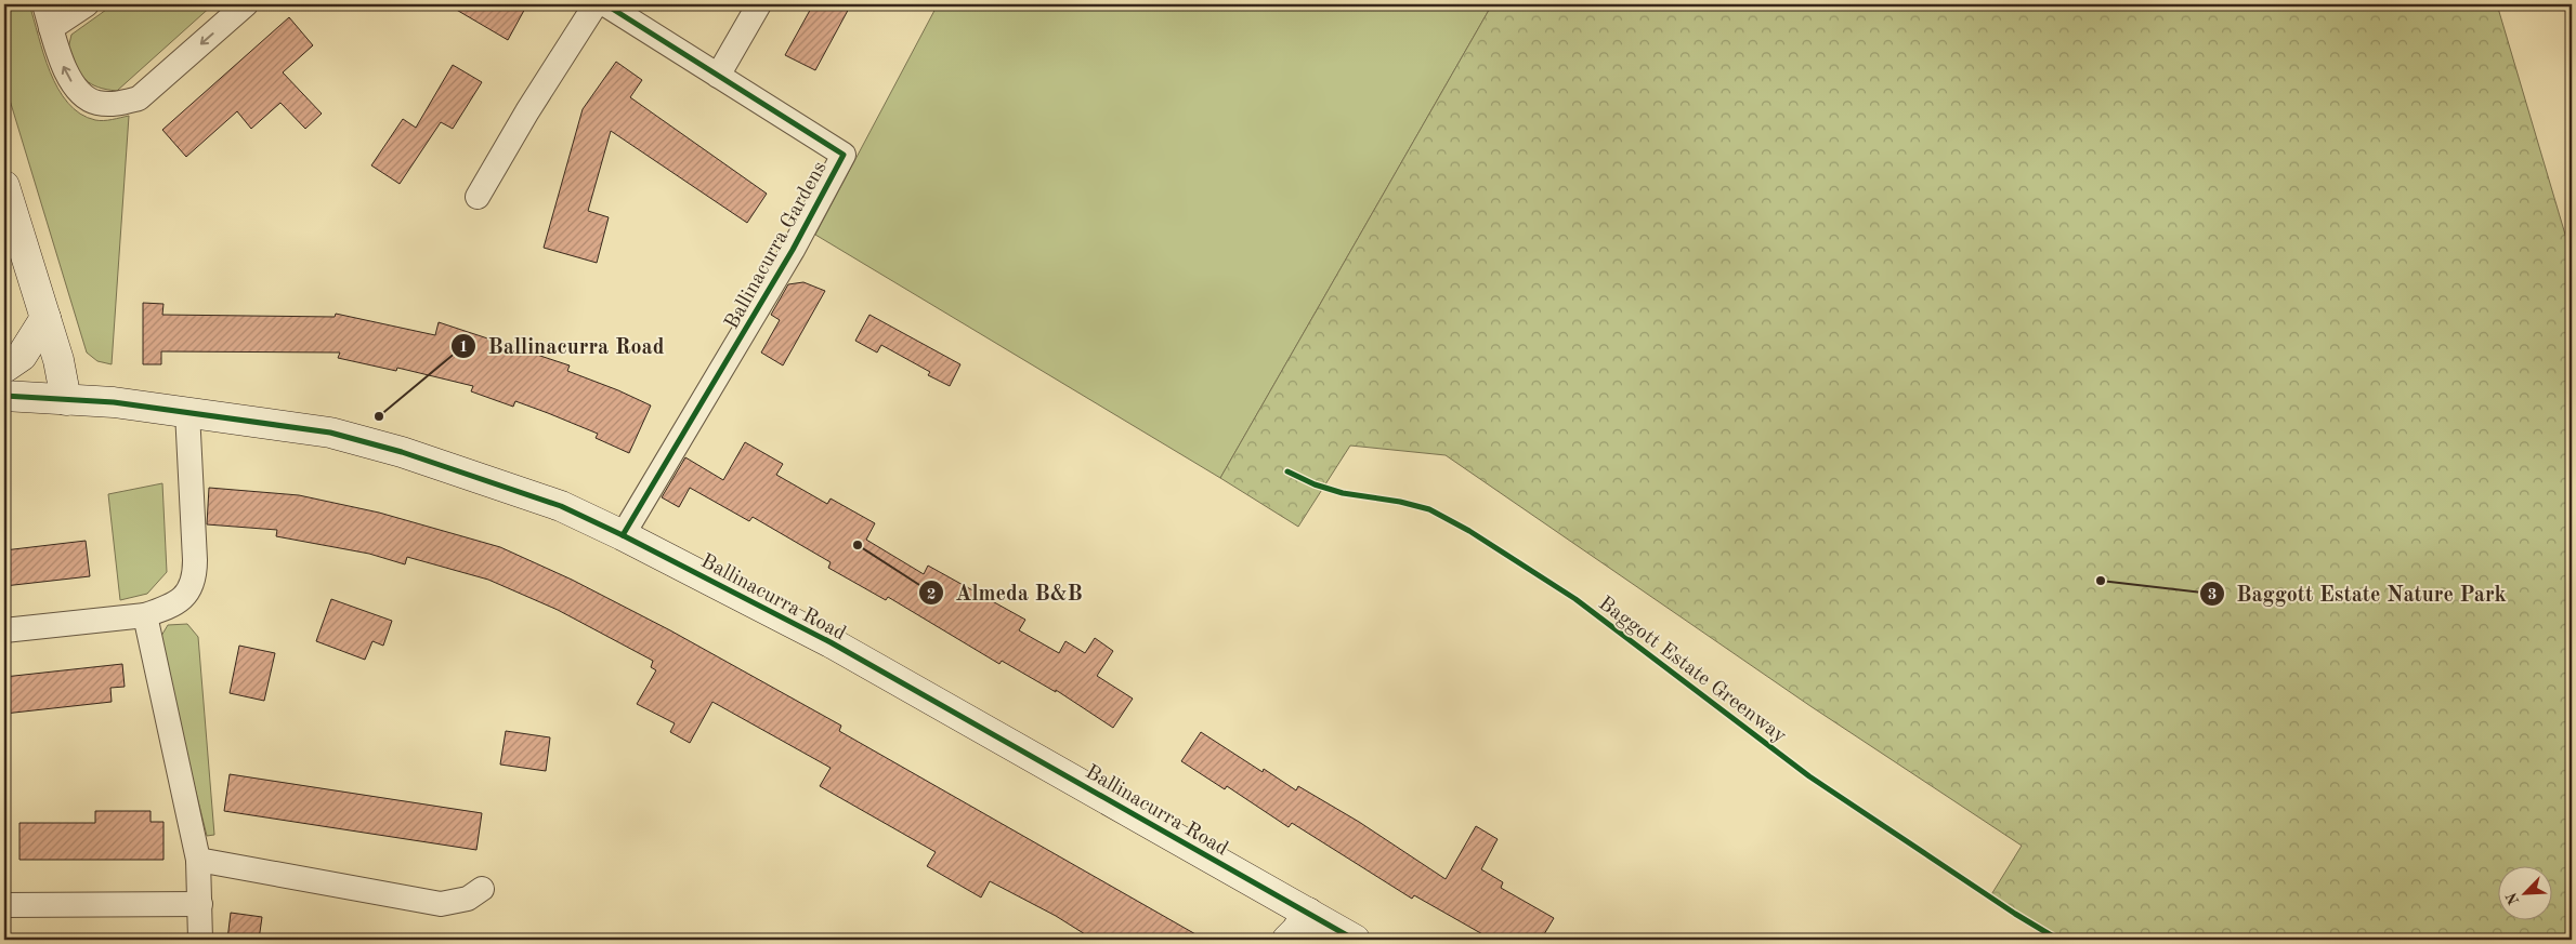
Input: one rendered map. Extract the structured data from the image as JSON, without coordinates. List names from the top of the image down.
{
  "streets": {
    "main road": ["Ballinacurra Road"],
    "street": ["Ballinacurra Gardens"],
    "cycle path": ["Baggott Estate Greenway"]
  },
  "crossings": [
    ["Ballinacurra Gardens", "Ballinacurra Road"]
  ],
  "places": ["Ballinacurra Road", "Almeda B&B", "Baggott Estate Nature Park"],
  "north": "bottom left"
}
